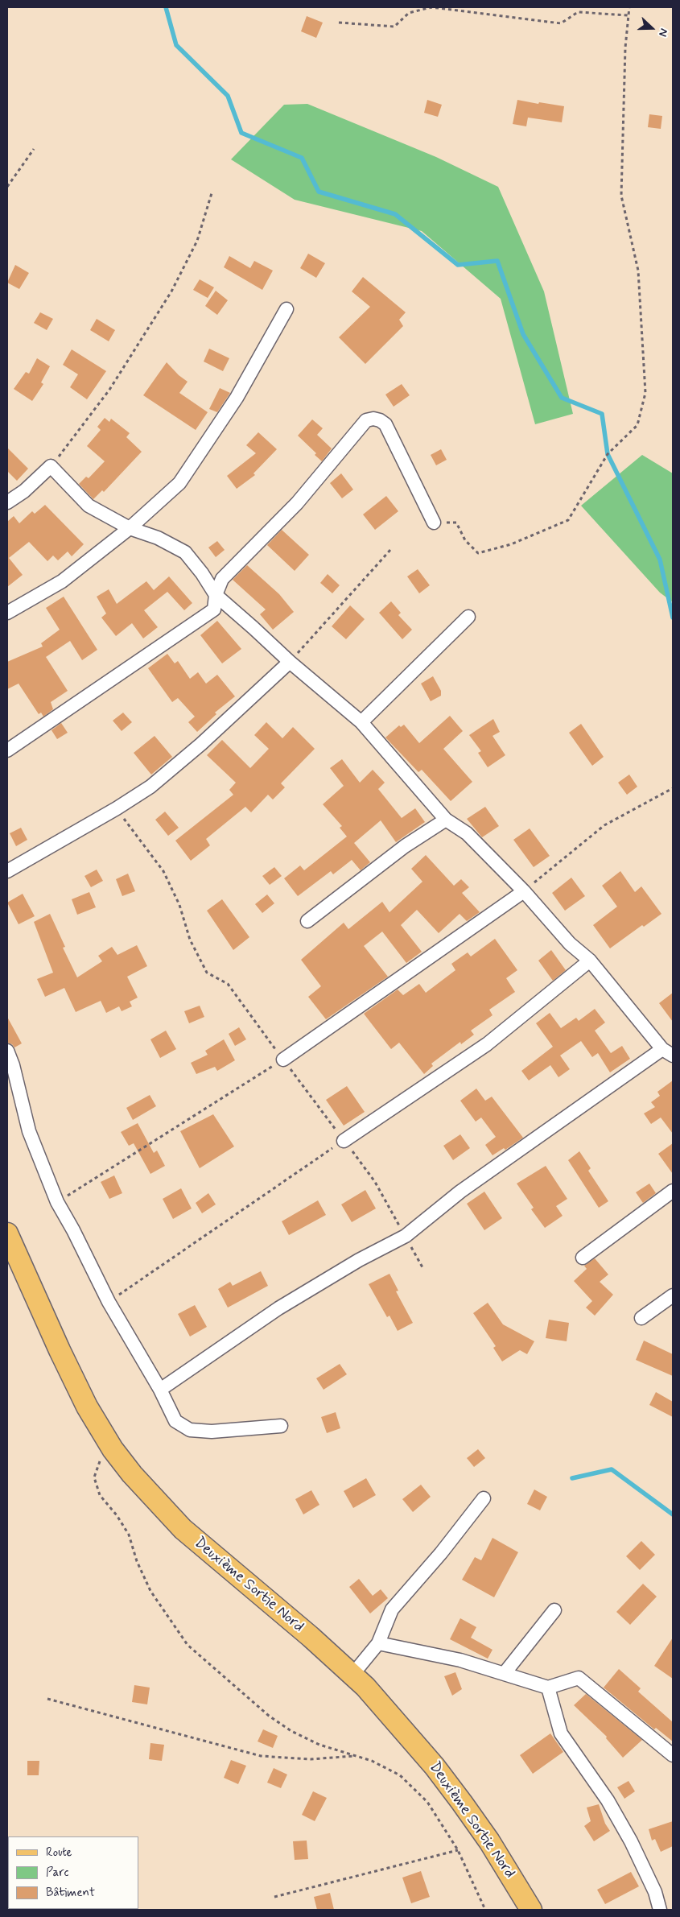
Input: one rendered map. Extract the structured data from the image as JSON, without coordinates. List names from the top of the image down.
{
  "streets": {
    "main road": ["Deuxième Sortie Nord"]
  },
  "legend": ["Route", "Parc", "Bâtiment"],
  "north": "right"
}
